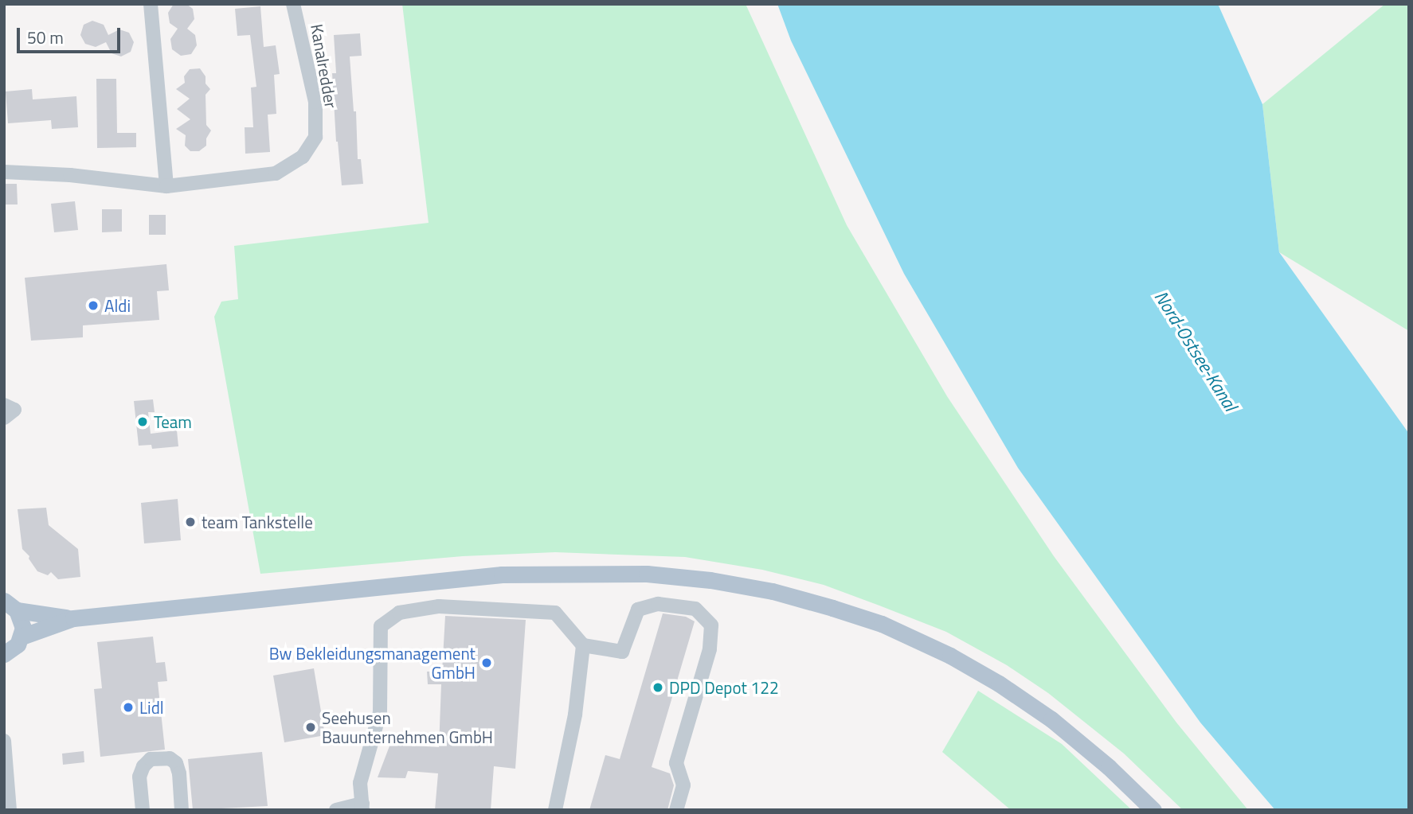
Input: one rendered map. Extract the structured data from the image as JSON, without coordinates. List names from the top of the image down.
{
  "streets": {
    "street": ["Kanalredder"]
  },
  "water": ["Nord-Ostsee-Kanal"],
  "places": [
    "Aldi",
    "Team",
    "team Tankstelle",
    "Bw Bekleidungsmanagement GmbH",
    "DPD Depot 122",
    "Lidl",
    "Seehusen Bauunternehmen GmbH"
  ],
  "scale_bar": "50 m"
}
